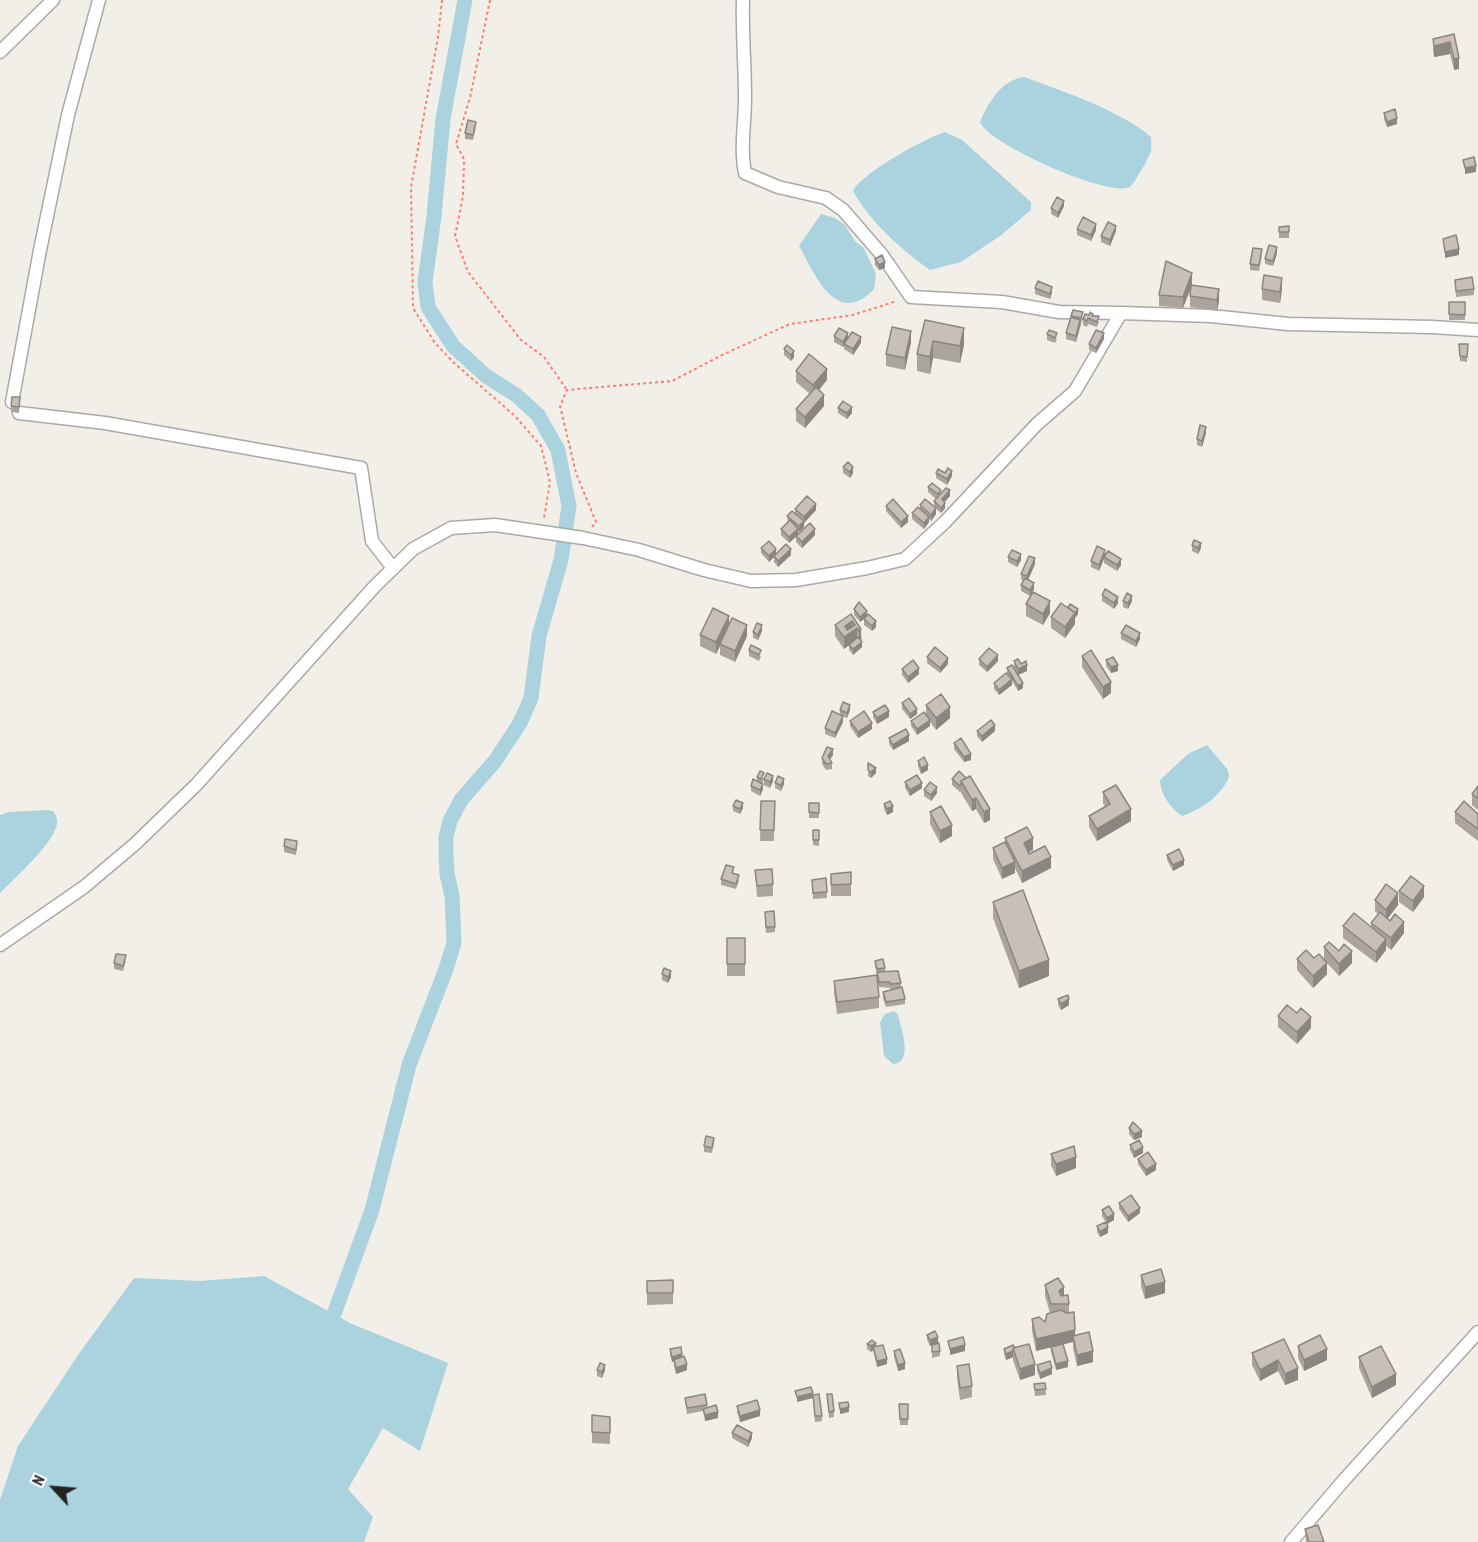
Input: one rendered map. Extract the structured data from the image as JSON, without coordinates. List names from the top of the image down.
{
  "north": "top left"
}
